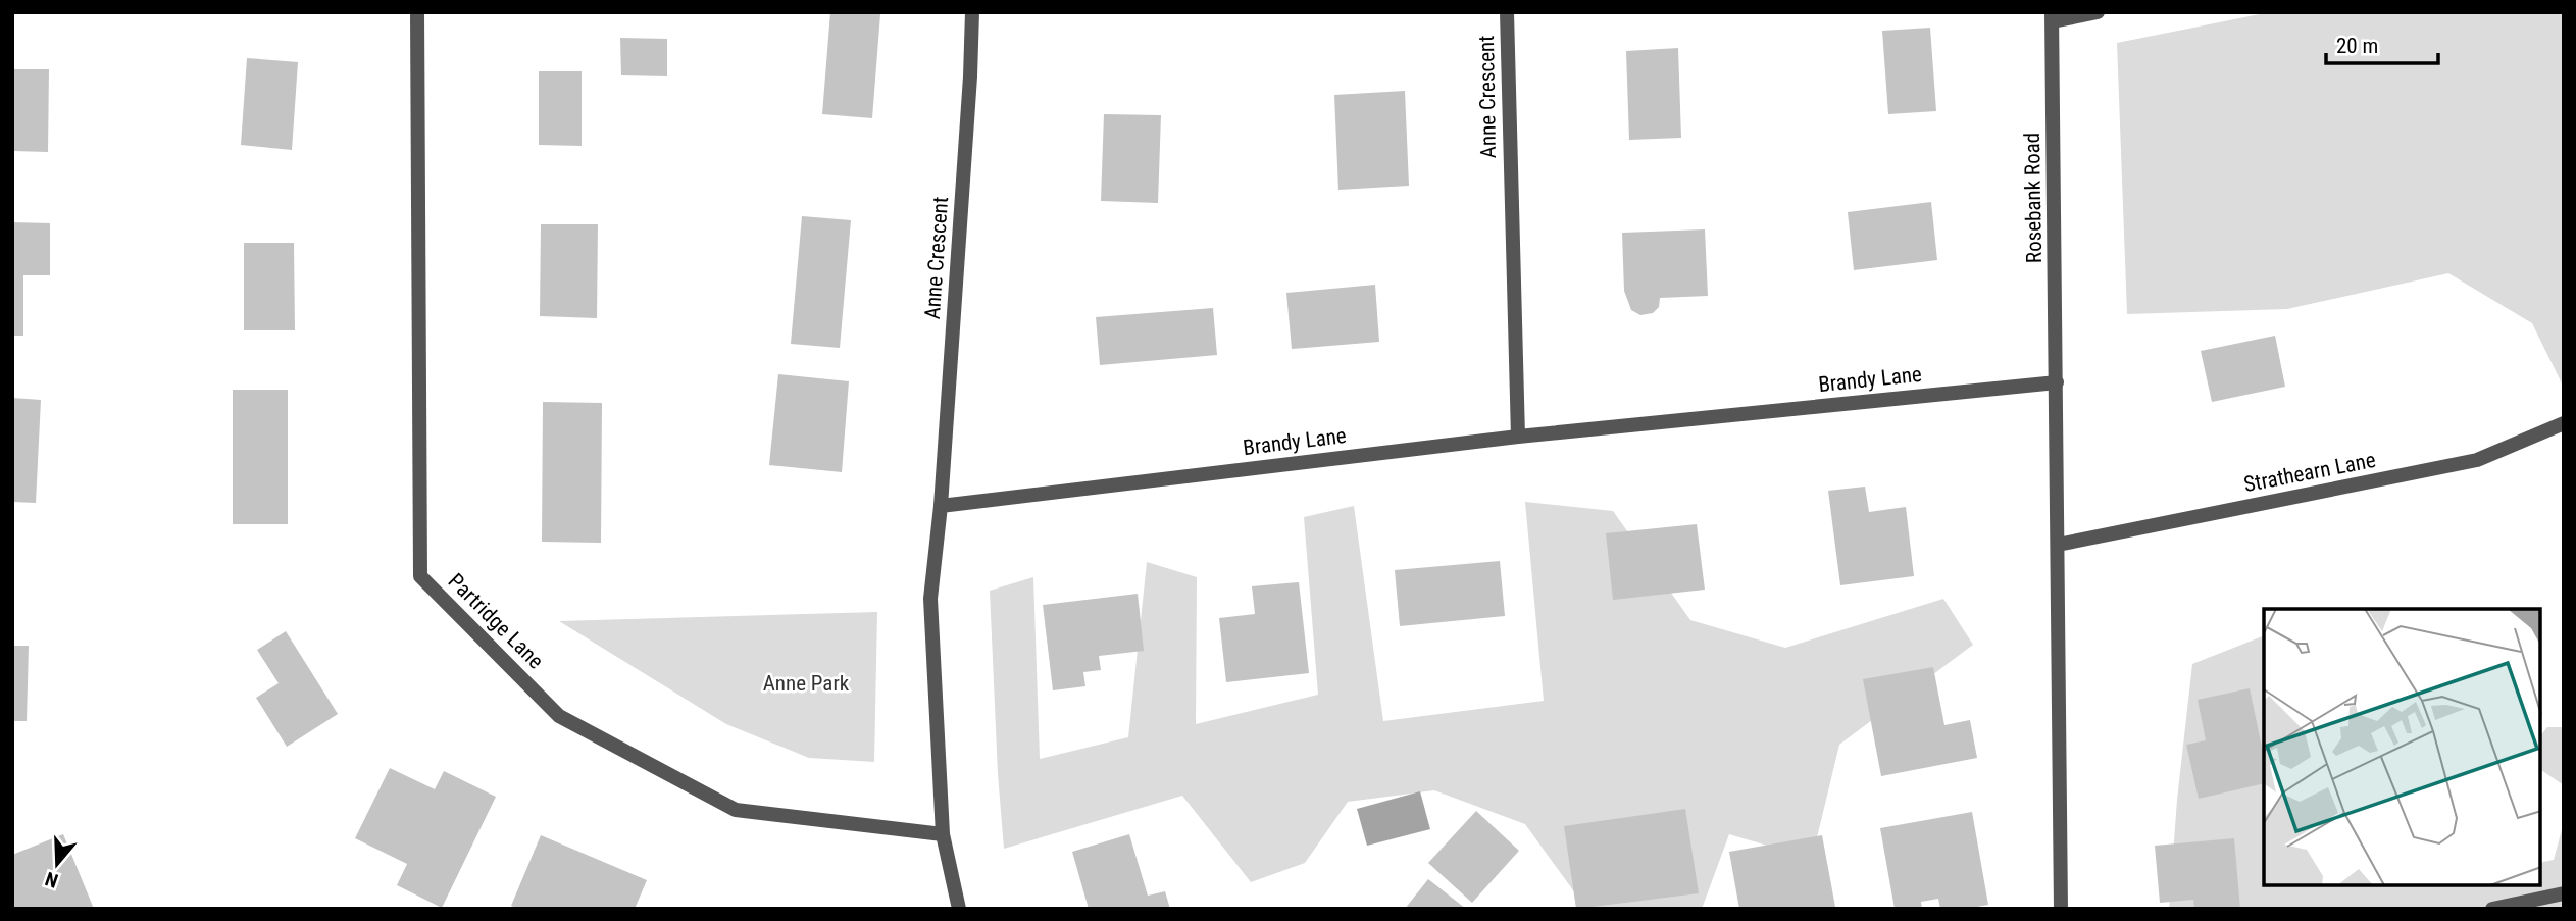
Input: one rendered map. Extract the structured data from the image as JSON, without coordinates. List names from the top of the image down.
{
  "streets": {
    "street": [
      "Anne Crescent",
      "Rosebank Road",
      "Brandy Lane",
      "Strathearn Lane",
      "Partridge Lane"
    ]
  },
  "crossings": [
    ["Anne Crescent", "Brandy Lane"],
    ["Rosebank Road", "Brandy Lane"],
    ["Rosebank Road", "Strathearn Lane"]
  ],
  "parks": ["Anne Park"],
  "scale_bar": "20 m",
  "north": "bottom"
}
